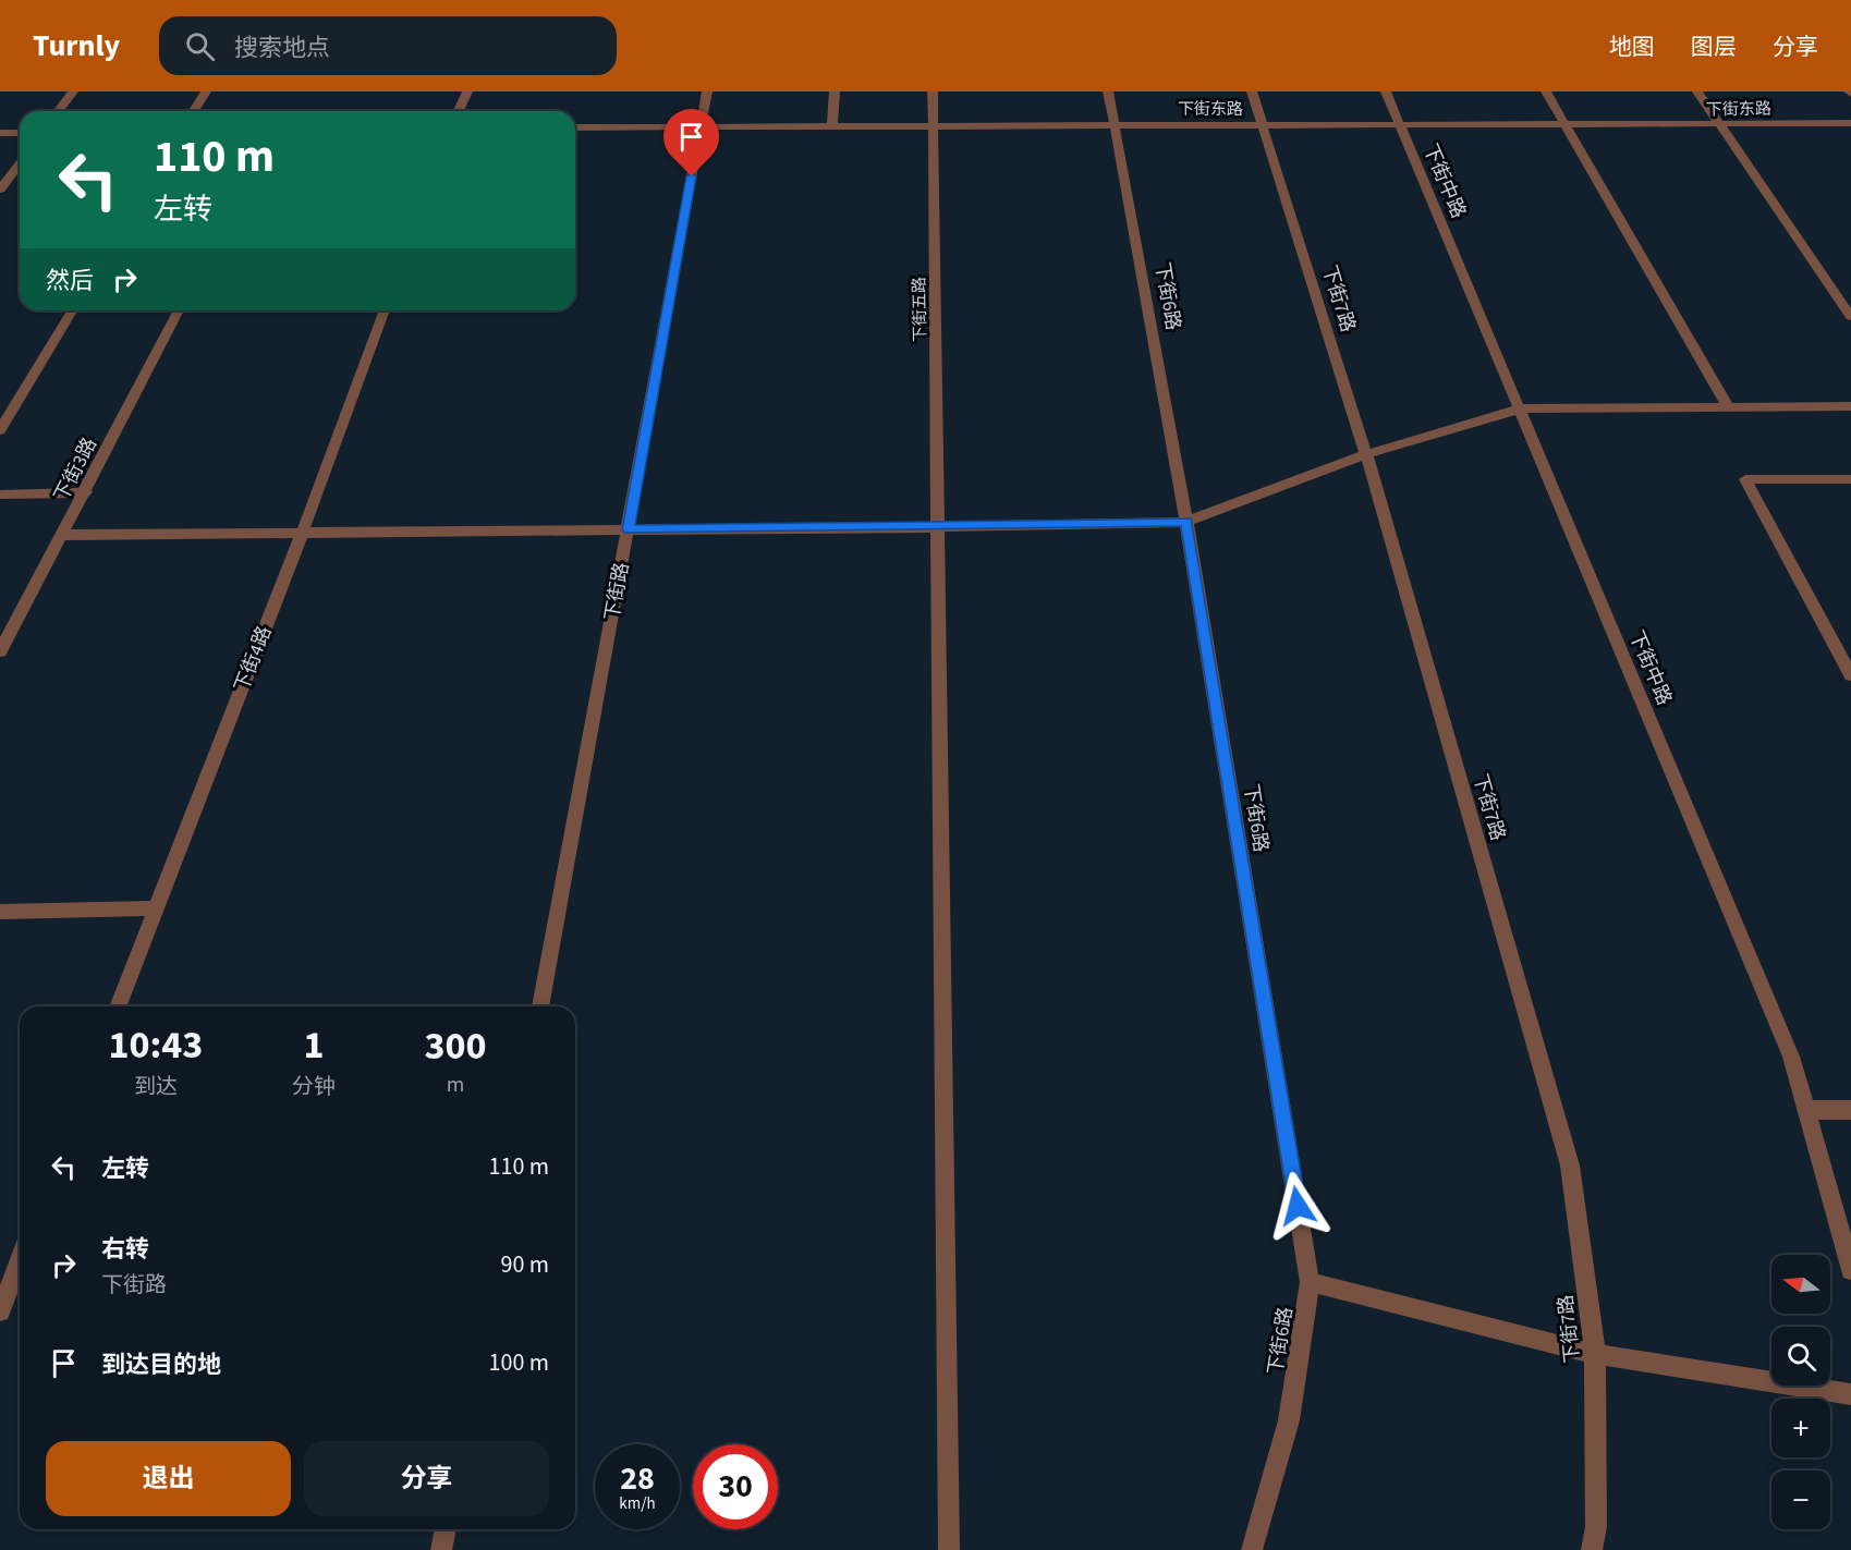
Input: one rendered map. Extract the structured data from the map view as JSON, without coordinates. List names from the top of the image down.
{
  "streets": {
    "street": [
      "下街东路",
      "下街中路",
      "下街6路",
      "下街7路",
      "下街五路",
      "下街3路",
      "下街路",
      "下街4路"
    ]
  },
  "crossings": [
    ["下街东路", "下街中路"],
    ["下街东路", "下街6路"],
    ["下街东路", "下街7路"],
    ["下街东路", "下街五路"],
    ["下街东路", "下街路"]
  ],
  "north": "left",
  "page": {
    "header": "Turnly",
    "search": "搜索地点",
    "nav": ["地图", "图层", "分享"],
    "turn": ["110 m", "左转"],
    "then": "然后",
    "eta": [
      "10:43",
      "到达",
      "1",
      "分钟",
      "300",
      "m"
    ],
    "list": [
      {
        "name": "左转",
        "value": "110 m"
      },
      {
        "name": "右转",
        "note": "下街路",
        "value": "90 m"
      },
      {
        "name": "到达目的地",
        "value": "100 m"
      }
    ],
    "map_buttons": ["+", "−"],
    "buttons": ["退出", "分享"],
    "speed": "28 km/h",
    "limit": "30"
  }
}
